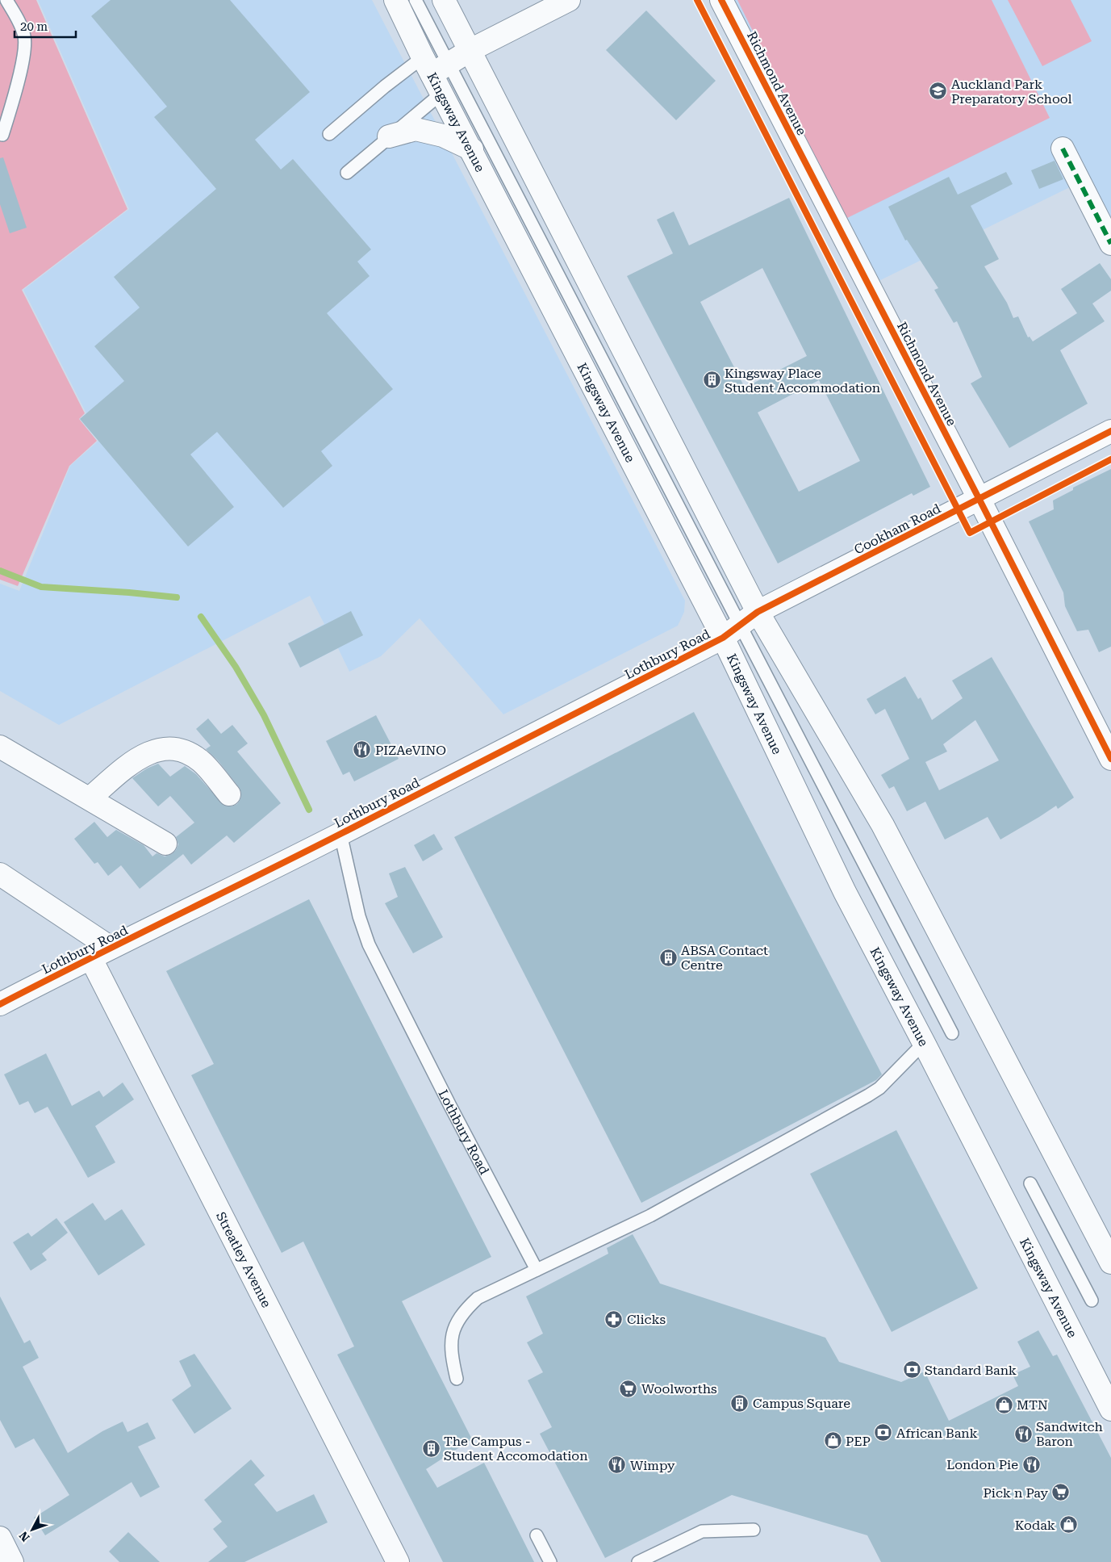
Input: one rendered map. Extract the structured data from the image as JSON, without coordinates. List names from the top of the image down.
{
  "streets": {
    "street": [
      "Richmond Avenue",
      "Kingsway Avenue",
      "Cookham Road",
      "Lothbury Road",
      "Streatley Avenue"
    ]
  },
  "crossings": [
    ["Richmond Avenue", "Cookham Road"],
    ["Kingsway Avenue", "Lothbury Road"],
    ["Cookham Road", "Lothbury Road"],
    ["Lothbury Road", "Streatley Avenue"]
  ],
  "places": {
    "school or university": ["Auckland Park Preparatory School"],
    "building": [
      "Kingsway Place Student Accommodation",
      "ABSA Contact Centre",
      "Campus Square",
      "The Campus - Student Accomodation"
    ],
    "restaurant": [
      "PIZAeVINO",
      "Sandwitch Baron",
      "London Pie",
      "Wimpy"
    ],
    "pharmacy": ["Clicks"],
    "bank": ["Standard Bank", "African Bank"],
    "supermarket": ["Woolworths", "Pick n Pay"],
    "shop": ["MTN", "PEP", "Kodak"]
  },
  "scale_bar": "20 m",
  "north": "bottom left"
}
